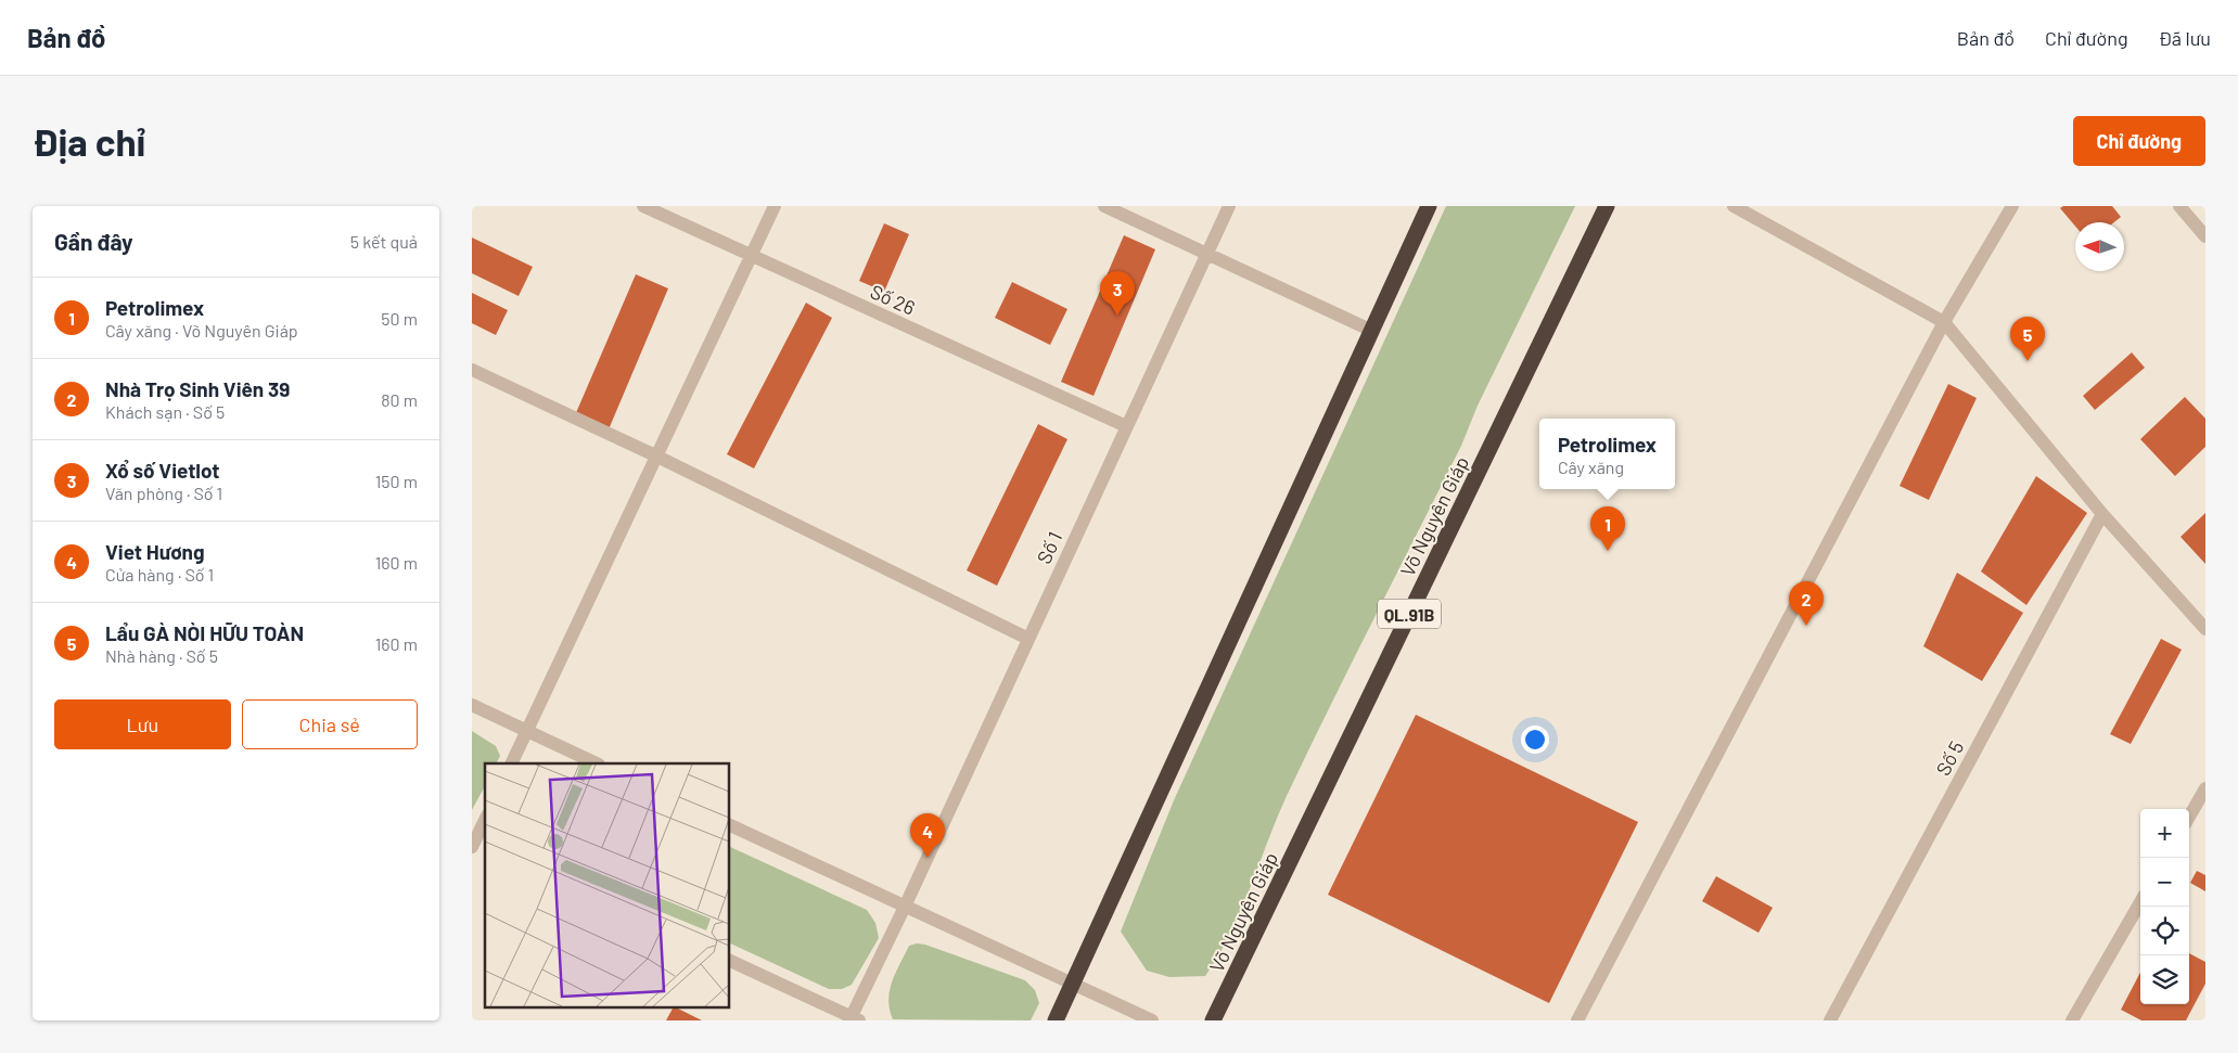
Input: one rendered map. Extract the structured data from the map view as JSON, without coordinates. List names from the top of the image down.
{
  "streets": {
    "highway": ["Võ Nguyên Giáp", "QL.91B"],
    "street": ["Số 26", "Số 1", "Số 5"]
  },
  "crossings": [
    ["Số 26", "Số 1"]
  ],
  "north": "left",
  "page": {
    "header": "Bản đồ",
    "nav": ["Bản đồ", "Chỉ đường", "Đã lưu"],
    "buttons": [
      "Chỉ đường",
      ["Lưu", "Chia sẻ"]
    ],
    "title": "Địa chỉ",
    "heading": ["Gần đây", "5 kết quả"],
    "pins": [
      "3",
      "5",
      "1",
      "2",
      "4"
    ],
    "list": [
      {
        "mark": "1",
        "name": "Petrolimex",
        "note": "Cây xăng · Võ Nguyên Giáp",
        "value": "50 m"
      },
      {
        "mark": "2",
        "name": "Nhà Trọ Sinh Viên 39",
        "note": "Khách sạn · Số 5",
        "value": "80 m"
      },
      {
        "mark": "3",
        "name": "Xổ số Vietlot",
        "note": "Văn phòng · Số 1",
        "value": "150 m"
      },
      {
        "mark": "4",
        "name": "Viet Hương",
        "note": "Cửa hàng · Số 1",
        "value": "160 m"
      },
      {
        "mark": "5",
        "name": "Lẩu GÀ NÒI HỮU TOÀN",
        "note": "Nhà hàng · Số 5",
        "value": "160 m"
      }
    ],
    "popup": ["Petrolimex", "Cây xăng"],
    "map_buttons": ["+", "−"]
  }
}
